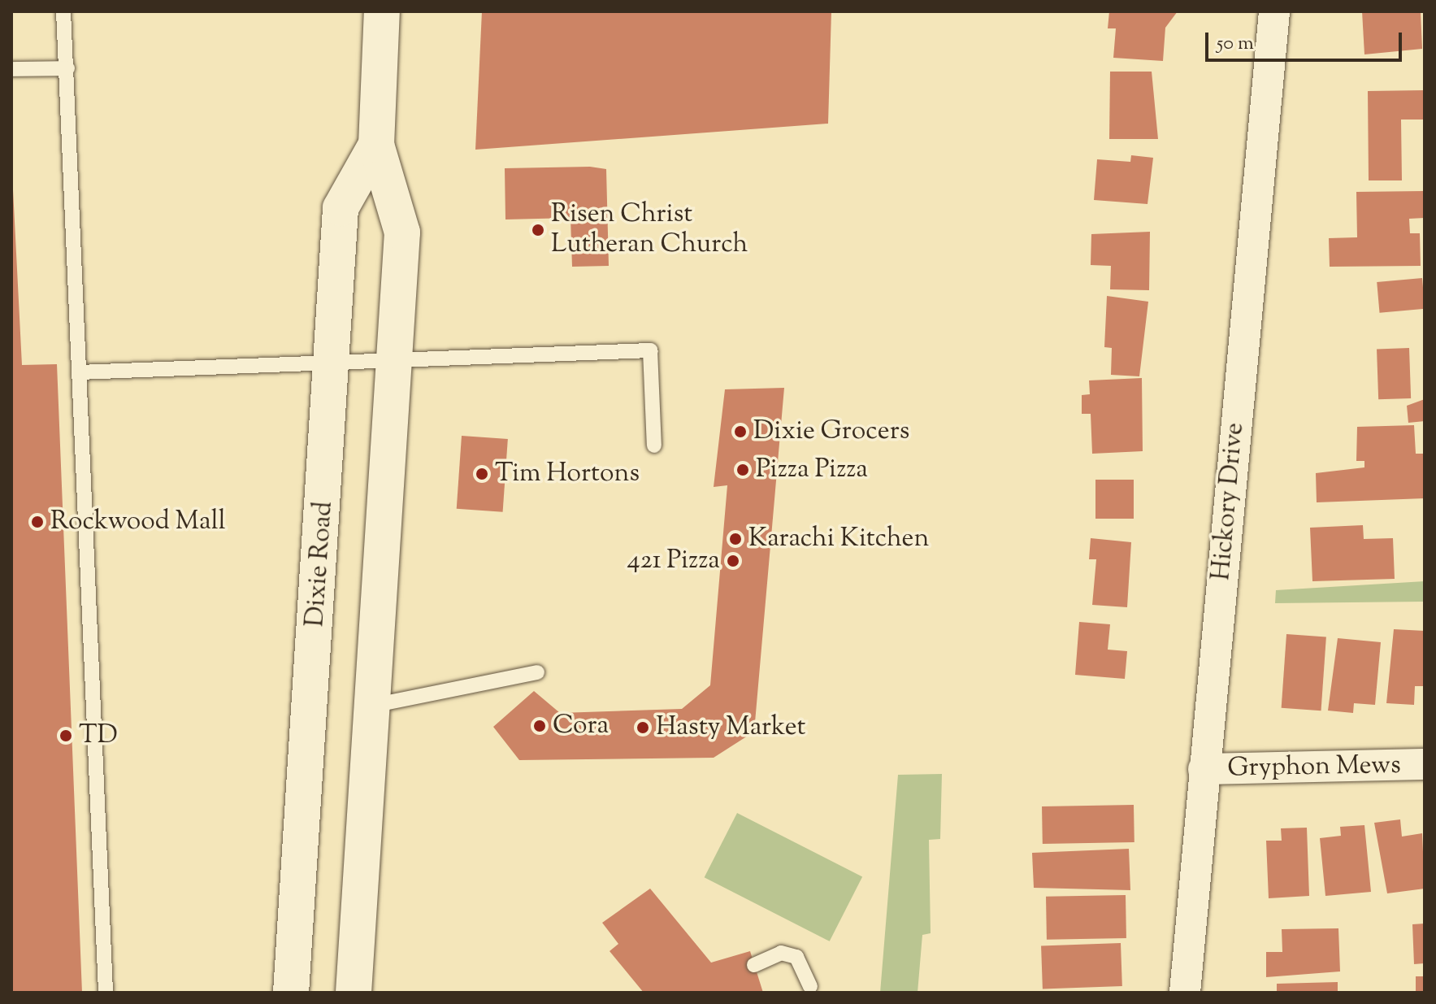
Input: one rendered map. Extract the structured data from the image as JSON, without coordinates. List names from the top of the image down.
{
  "streets": {
    "main road": ["Dixie Road"],
    "street": ["Hickory Drive", "Gryphon Mews"]
  },
  "crossings": [
    ["Hickory Drive", "Gryphon Mews"]
  ],
  "places": [
    "Risen Christ Lutheran Church",
    "Dixie Grocers",
    "Pizza Pizza",
    "Tim Hortons",
    "Rockwood Mall",
    "Karachi Kitchen",
    "421 Pizza",
    "Cora",
    "Hasty Market",
    "TD"
  ],
  "scale_bar": "50 m"
}
